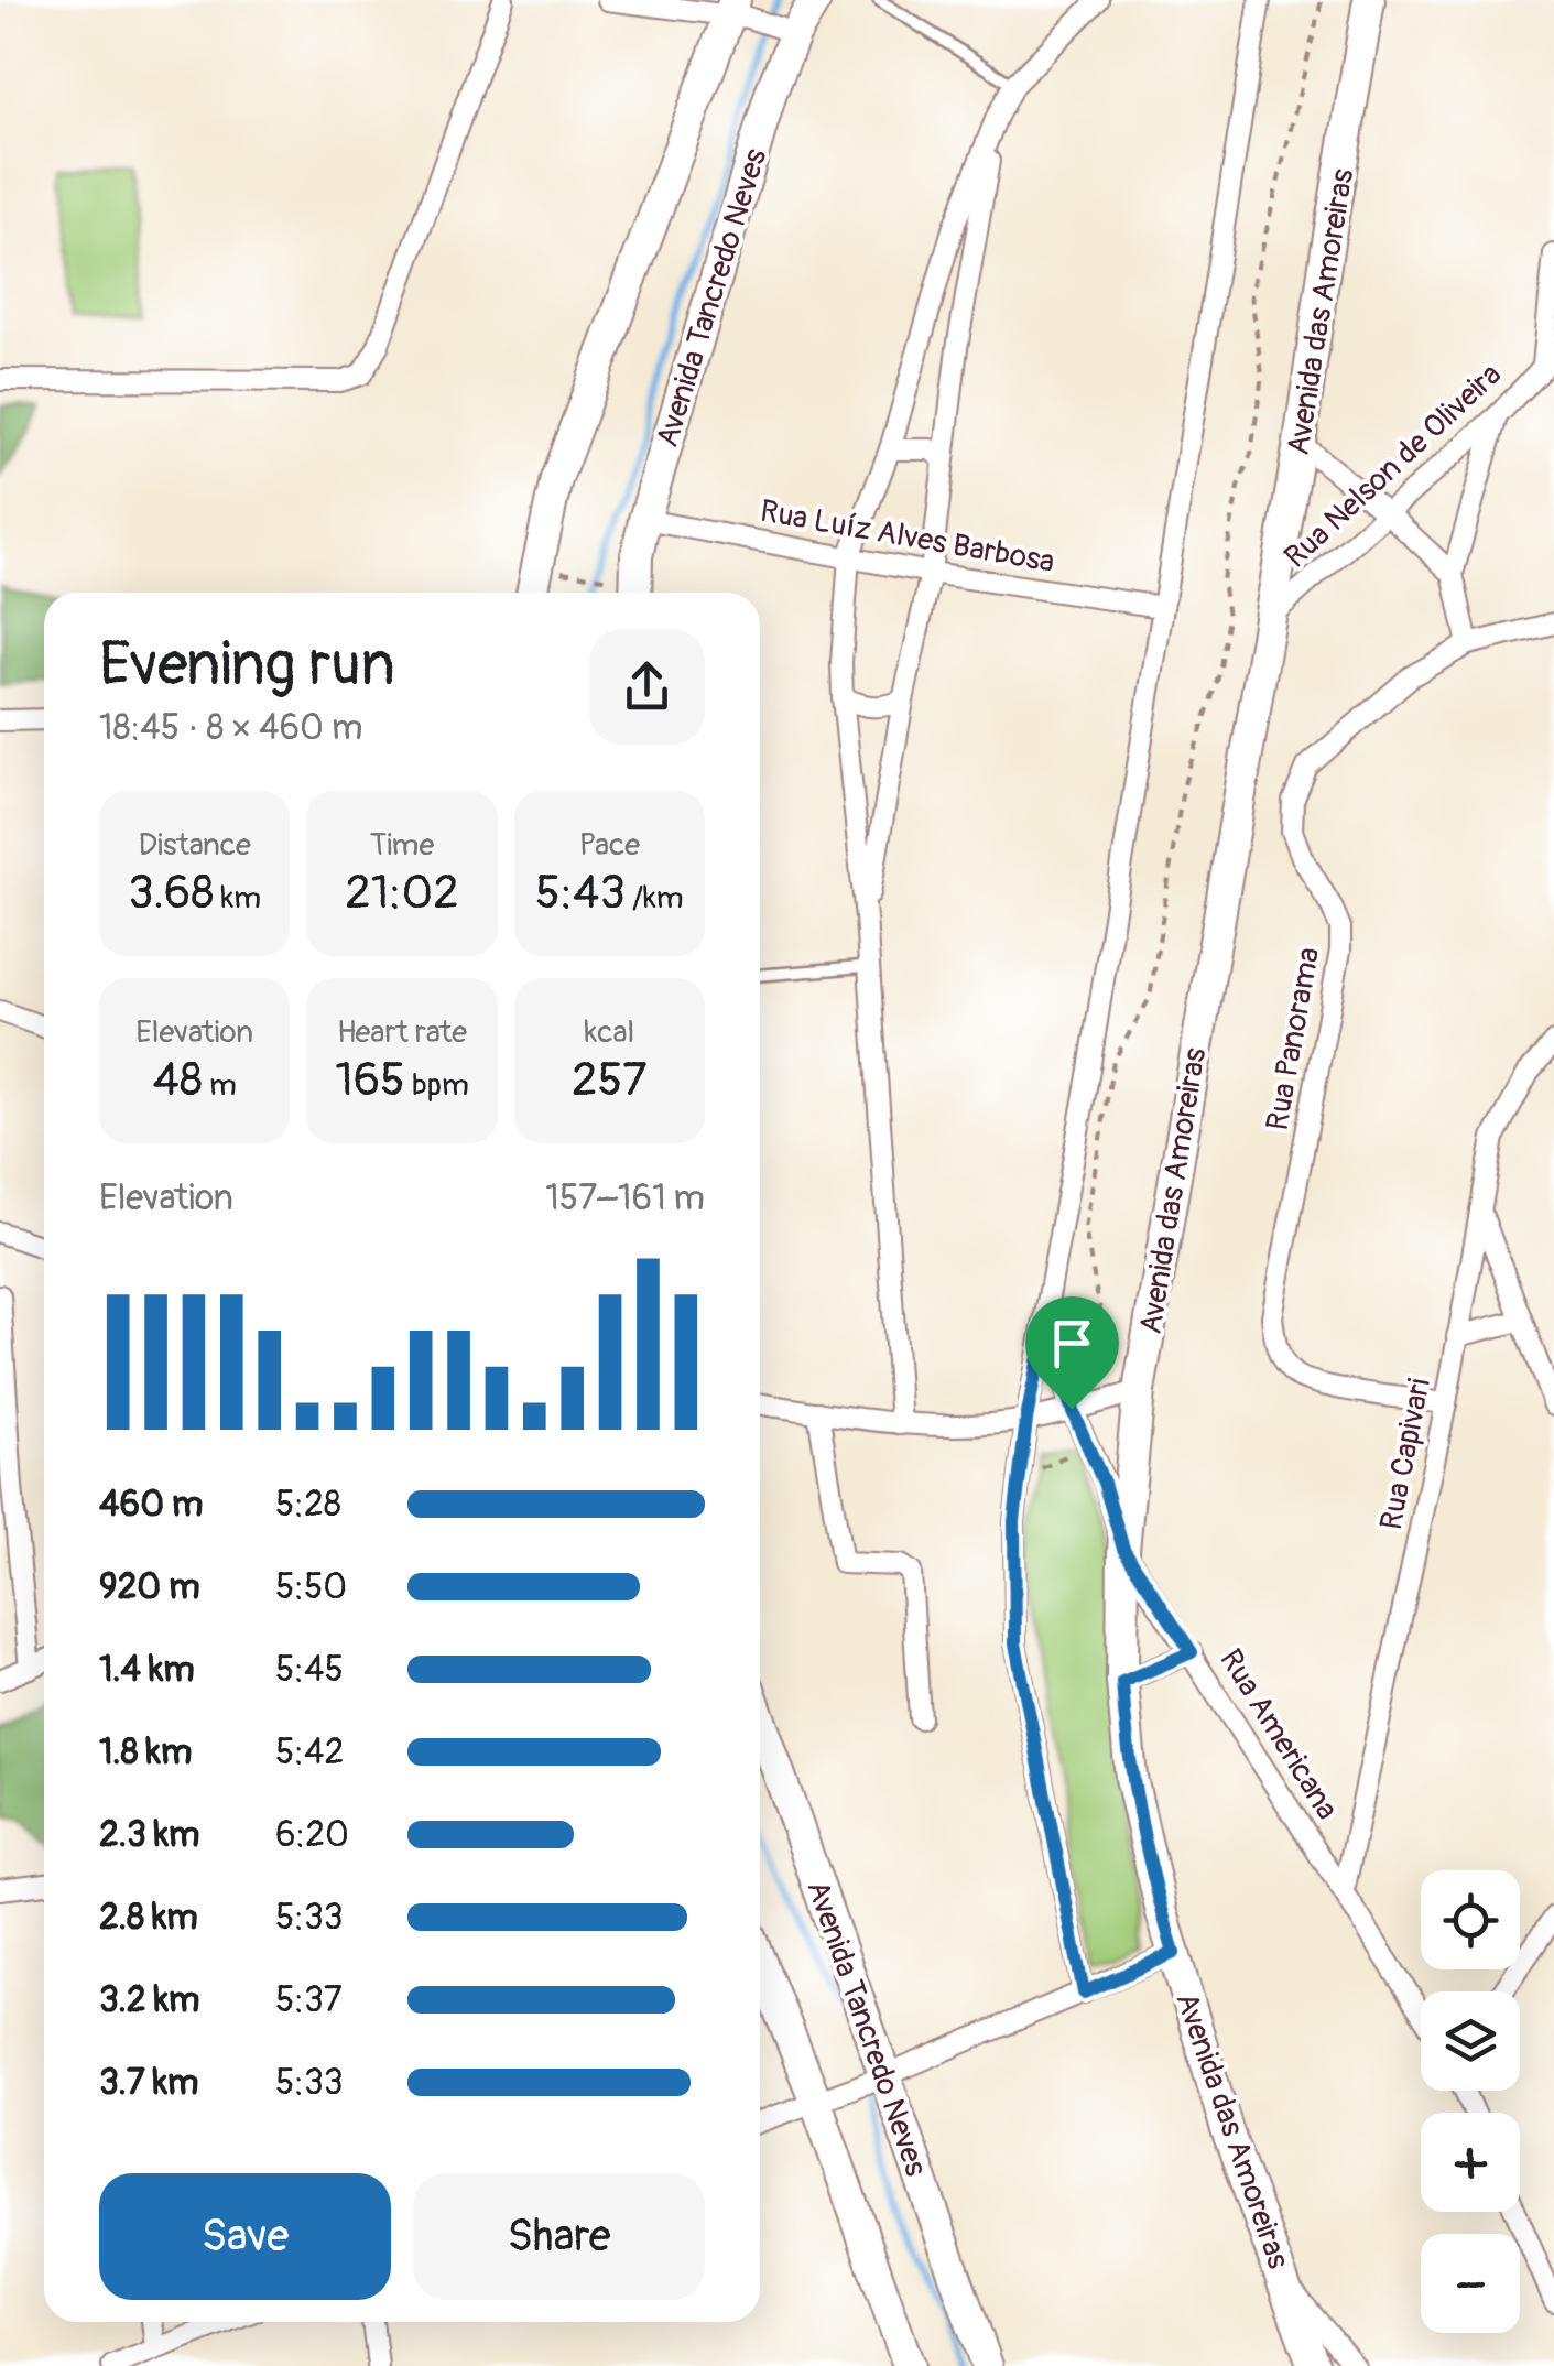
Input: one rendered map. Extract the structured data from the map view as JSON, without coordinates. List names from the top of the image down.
{
  "streets": {
    "main road": ["Avenida Tancredo Neves", "Avenida das Amoreiras"],
    "street": [
      "Rua Nelson de Oliveira",
      "Rua Luíz Alves Barbosa",
      "Rua Panorama",
      "Rua Capivari",
      "Rua Americana"
    ]
  },
  "crossings": [
    ["Avenida Tancredo Neves", "Rua Luíz Alves Barbosa"],
    ["Avenida das Amoreiras", "Rua Nelson de Oliveira"],
    ["Avenida das Amoreiras", "Rua Americana"],
    ["Rua Panorama", "Rua Capivari"],
    ["Rua Capivari", "Rua Americana"]
  ],
  "page": {
    "heading": ["Evening run", "18:45 · 8 × 460 m"],
    "stats": [
      ["Distance", "3.68 km"],
      ["Time", "21:02"],
      ["Pace", "5:43 /km"],
      ["Elevation", "48 m"],
      ["Heart rate", "165 bpm"],
      ["kcal", "257"]
    ],
    "chart": ["Elevation", "157–161 m"],
    "list": [
      {
        "name": "460 m",
        "note": "5:28"
      },
      {
        "name": "920 m",
        "note": "5:50"
      },
      {
        "name": "1.4 km",
        "note": "5:45"
      },
      {
        "name": "1.8 km",
        "note": "5:42"
      },
      {
        "name": "2.3 km",
        "note": "6:20"
      },
      {
        "name": "2.8 km",
        "note": "5:33"
      },
      {
        "name": "3.2 km",
        "note": "5:37"
      },
      {
        "name": "3.7 km",
        "note": "5:33"
      }
    ],
    "map_buttons": ["+", "−"],
    "buttons": ["Save", "Share"]
  }
}
